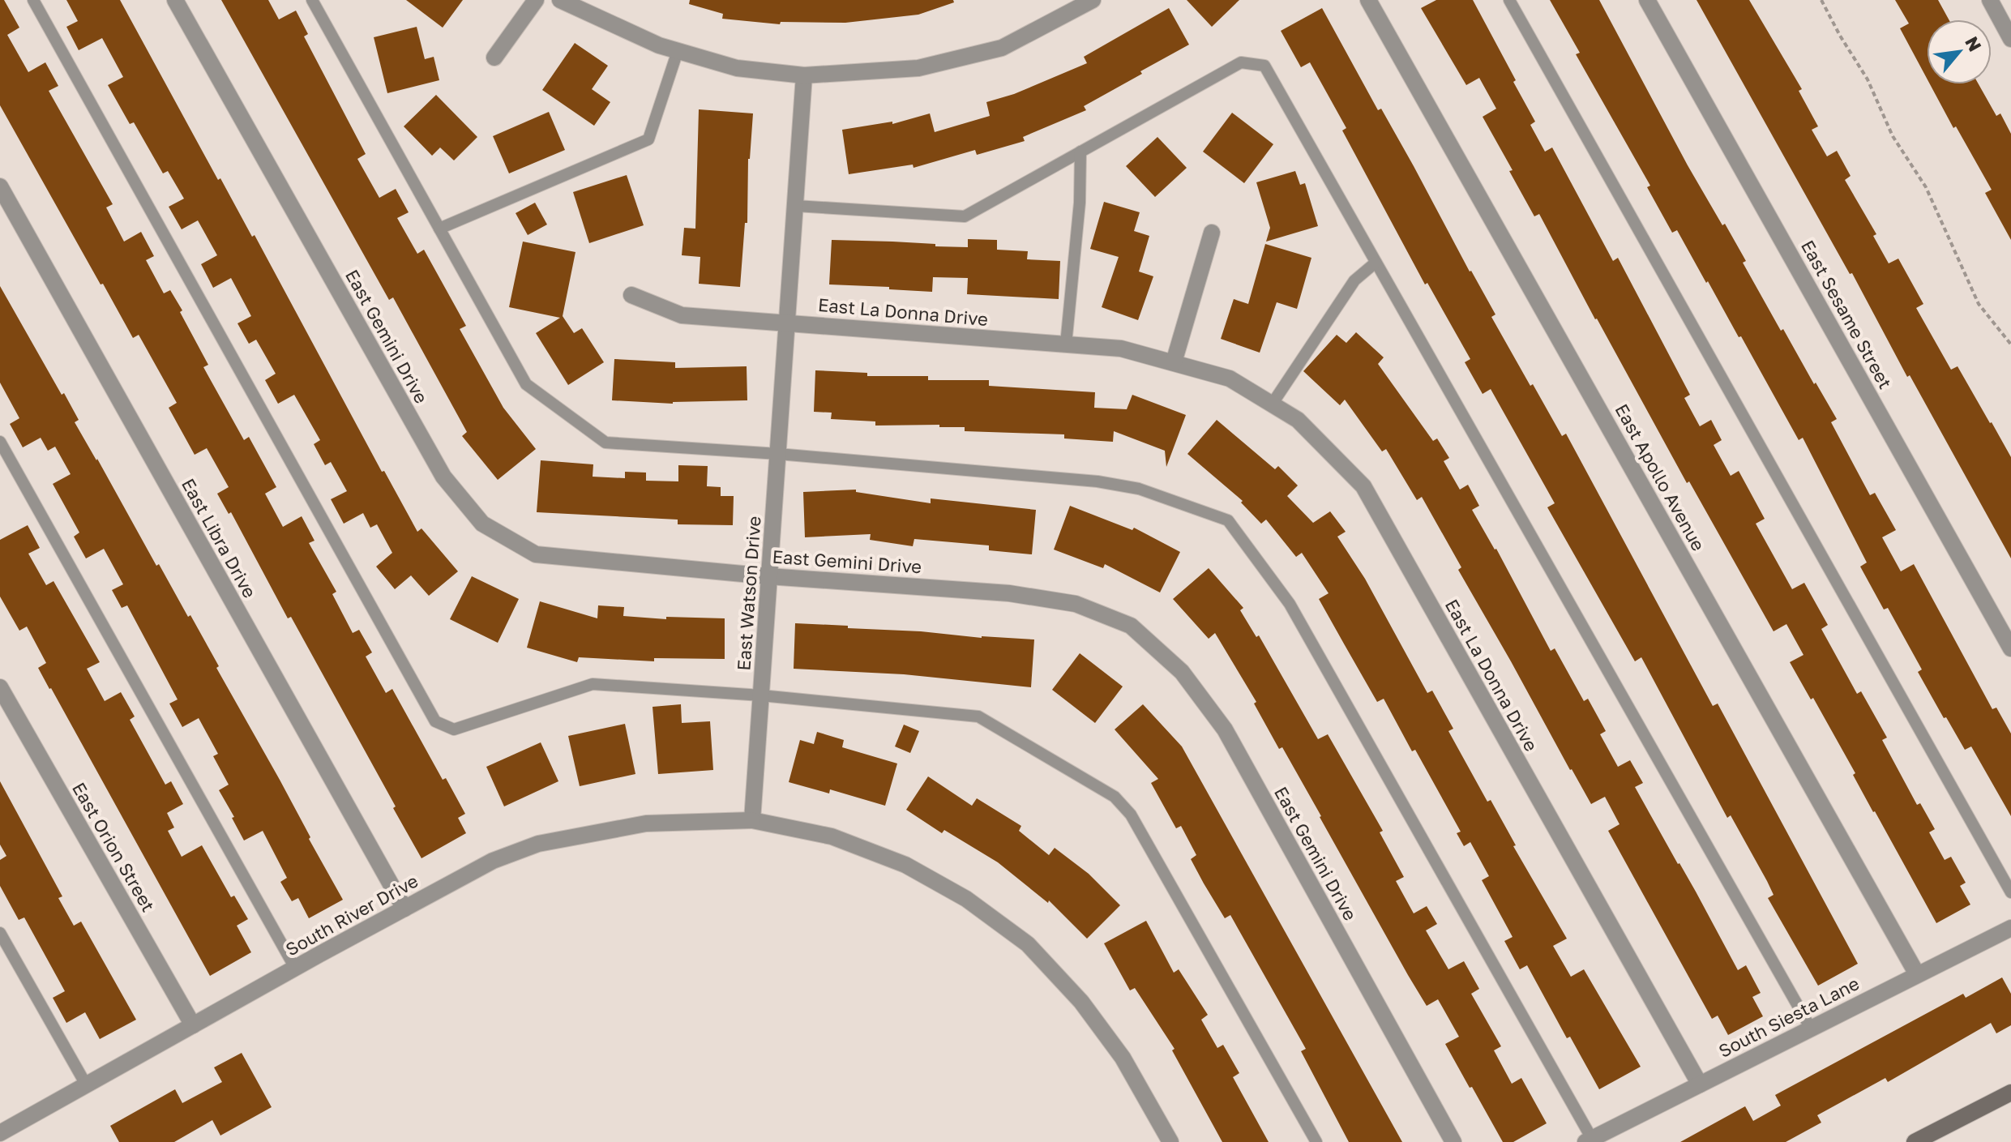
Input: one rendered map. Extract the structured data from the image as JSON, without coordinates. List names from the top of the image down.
{
  "streets": {
    "street": [
      "East La Donna Drive",
      "East Sesame Street",
      "East Gemini Drive",
      "East Apollo Avenue",
      "East Libra Drive",
      "East Watson Drive",
      "East Orion Street",
      "South River Drive",
      "South Siesta Lane"
    ]
  },
  "crossings": [
    ["East La Donna Drive", "East Watson Drive"],
    ["East La Donna Drive", "South Siesta Lane"],
    ["East Gemini Drive", "East Watson Drive"],
    ["East Apollo Avenue", "South Siesta Lane"],
    ["East Libra Drive", "South River Drive"],
    ["East Watson Drive", "South River Drive"],
    ["East Orion Street", "South River Drive"]
  ],
  "north": "top right"
}
